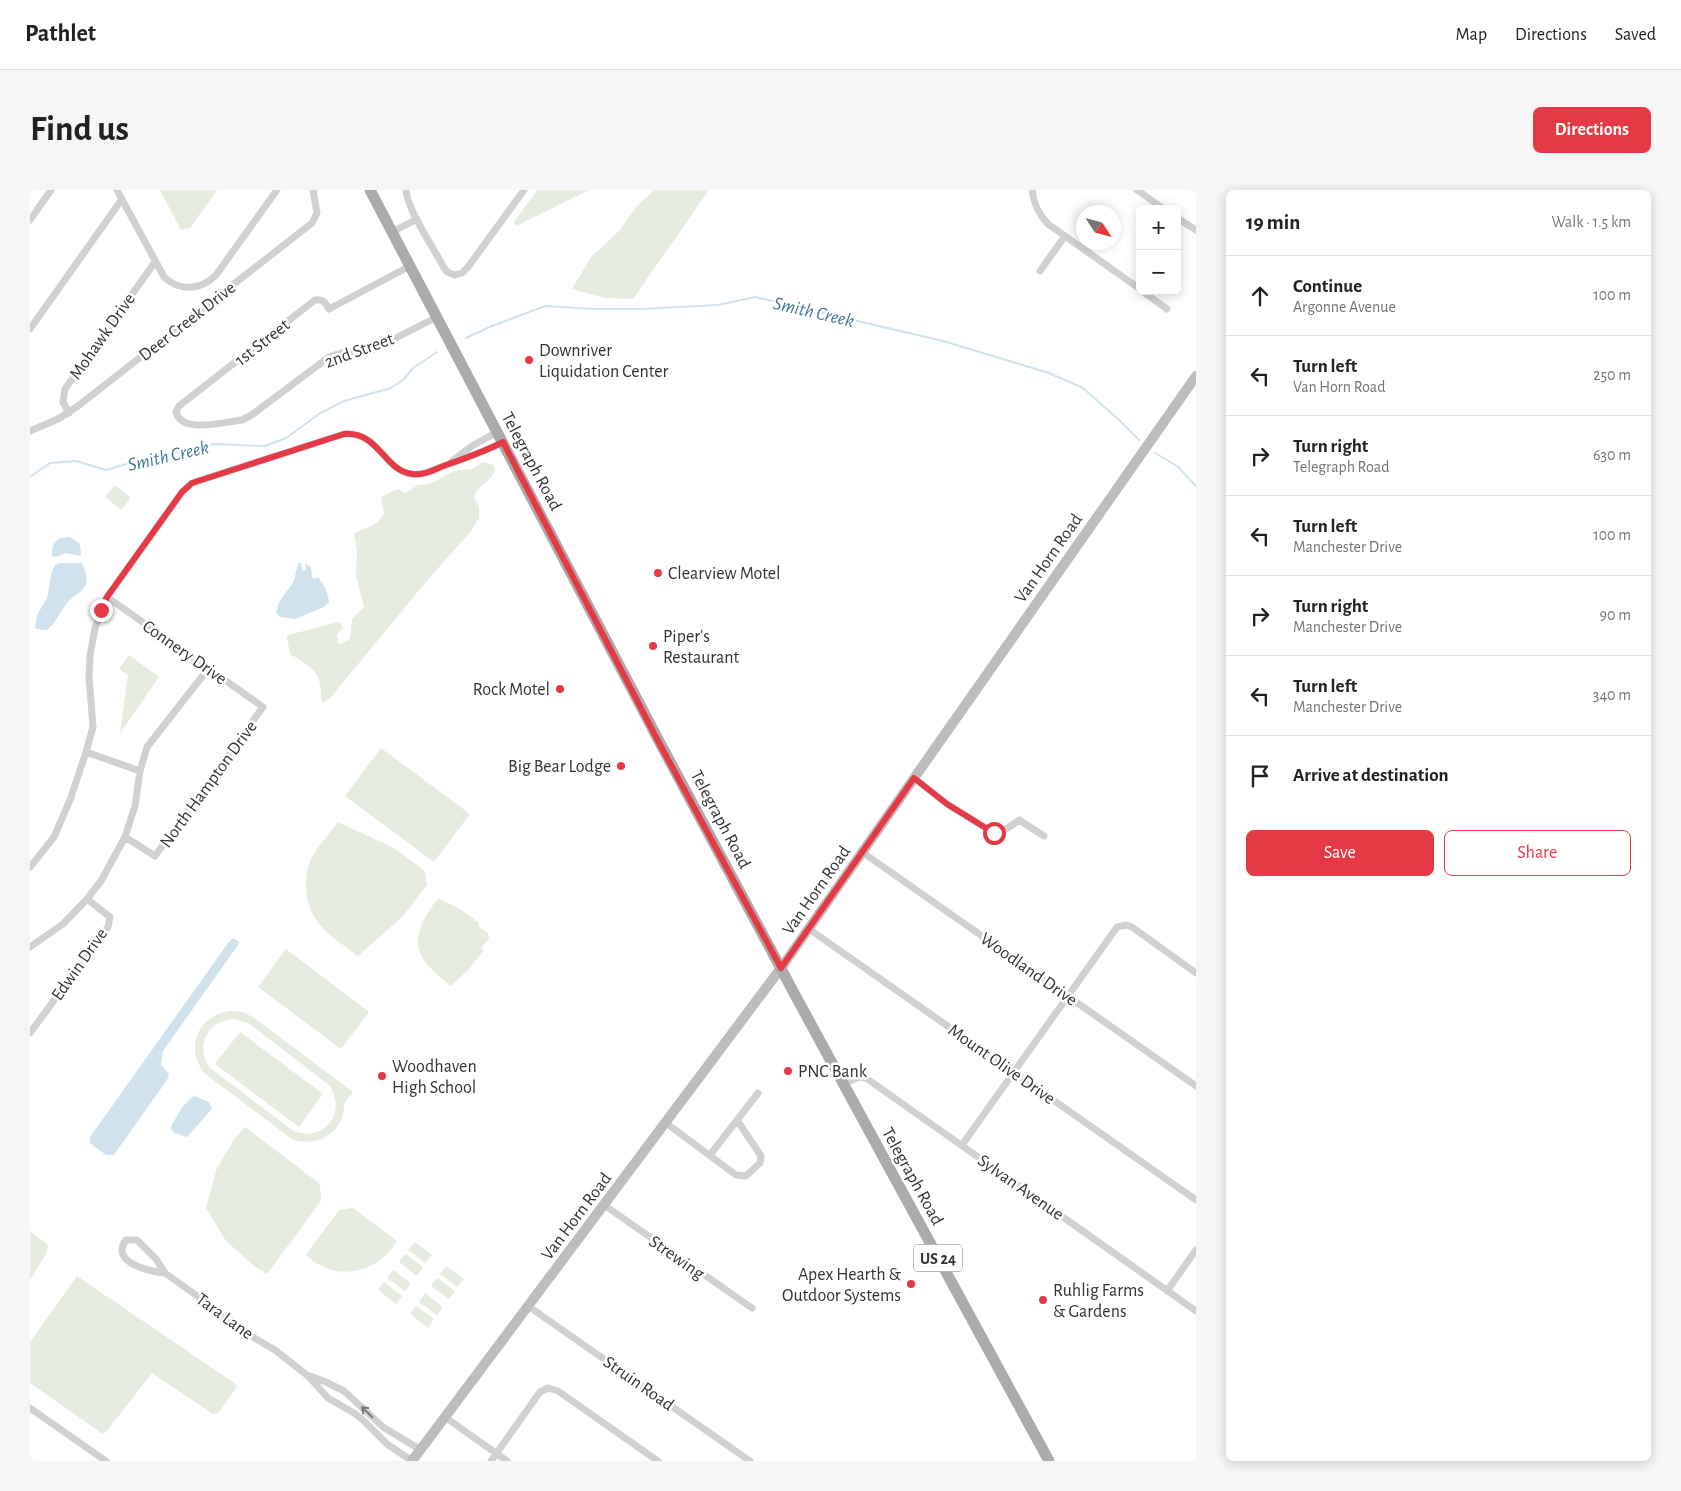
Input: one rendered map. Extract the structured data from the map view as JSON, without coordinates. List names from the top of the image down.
{
  "streets": {
    "main road": ["Telegraph Road", "US 24"],
    "street": [
      "Deer Creek Drive",
      "Mohawk Drive",
      "1st Street",
      "2nd Street",
      "Van Horn Road",
      "Connery Drive",
      "North Hampton Drive",
      "Edwin Drive",
      "Woodland Drive",
      "Mount Olive Drive",
      "Sylvan Avenue",
      "Strewing",
      "Tara Lane",
      "Struin Road"
    ]
  },
  "crossings": [
    ["Deer Creek Drive", "Mohawk Drive"],
    ["1st Street", "2nd Street"],
    ["1st Street", "Telegraph Road"],
    ["2nd Street", "Telegraph Road"],
    ["Telegraph Road", "Van Horn Road"],
    ["Telegraph Road", "Sylvan Avenue"],
    ["Van Horn Road", "Woodland Drive"],
    ["Van Horn Road", "Mount Olive Drive"],
    ["Van Horn Road", "Strewing"],
    ["Van Horn Road", "Tara Lane"],
    ["Van Horn Road", "Struin Road"],
    ["Connery Drive", "North Hampton Drive"]
  ],
  "water": ["Smith Creek"],
  "places": [
    "Downriver Liquidation Center",
    "Clearview Motel",
    "Piper's Restaurant",
    "Rock Motel",
    "Big Bear Lodge",
    "PNC Bank",
    "Woodhaven High School",
    "Apex Hearth & Outdoor Systems",
    "Ruhlig Farms & Gardens"
  ],
  "north": "bottom right",
  "page": {
    "header": "Pathlet",
    "nav": ["Map", "Directions", "Saved"],
    "buttons": [
      "Directions",
      ["Save", "Share"]
    ],
    "title": "Find us",
    "heading": ["19 min", "Walk · 1.5 km"],
    "map_buttons": ["+", "−"],
    "list": [
      ["Continue", "Argonne Avenue", "100 m"],
      ["Turn left", "Van Horn Road", "250 m"],
      ["Turn right", "Telegraph Road", "630 m"],
      ["Turn left", "Manchester Drive", "100 m"],
      ["Turn right", "Manchester Drive", "90 m"],
      ["Turn left", "Manchester Drive", "340 m"],
      "Arrive at destination"
    ]
  }
}
